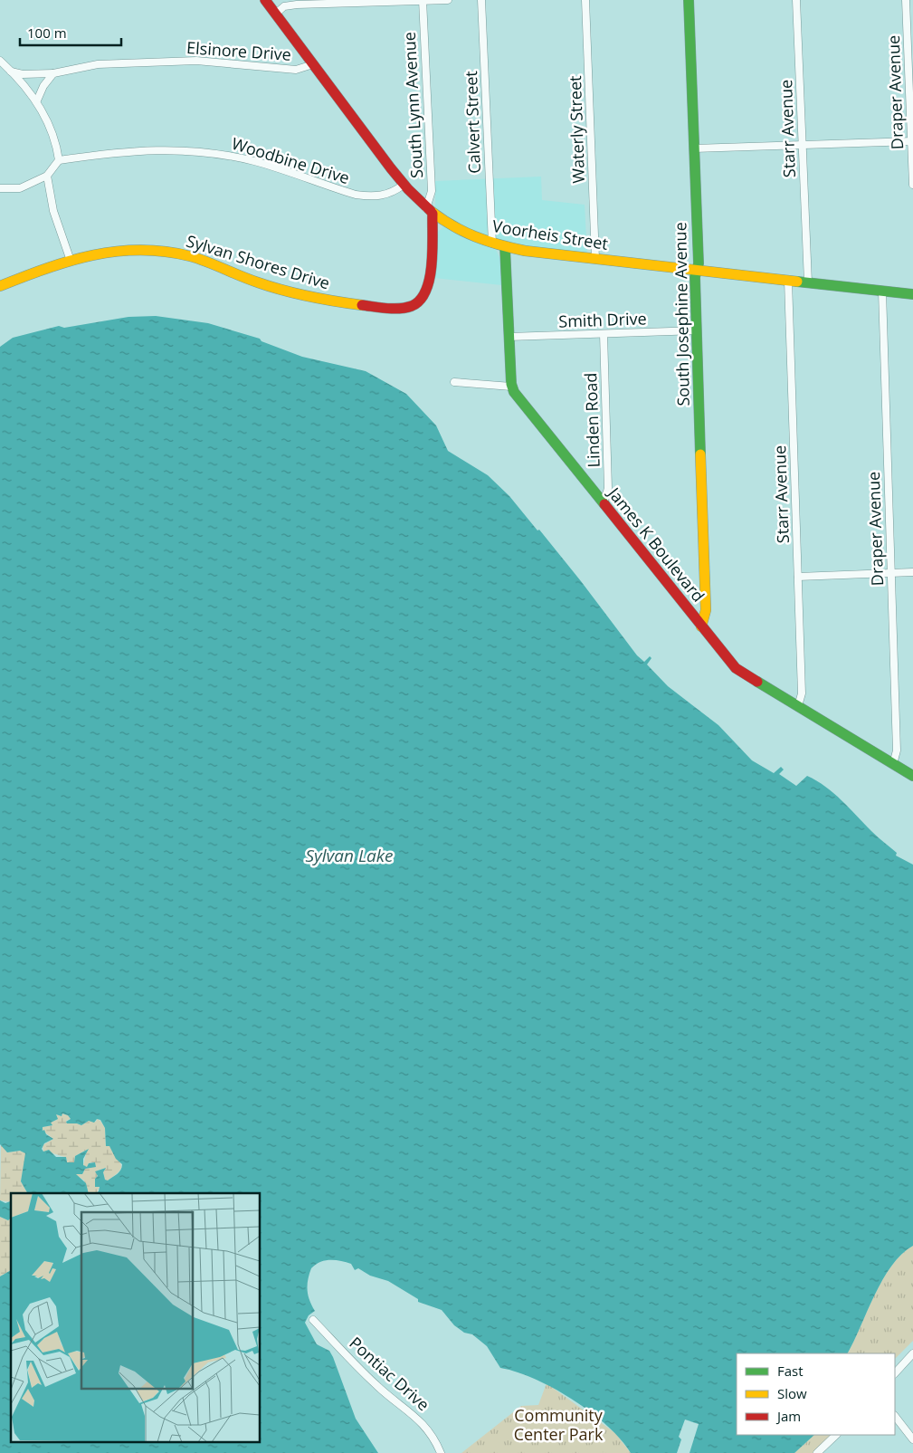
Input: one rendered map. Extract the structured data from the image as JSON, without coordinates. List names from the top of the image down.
{
  "streets": {
    "street": [
      "Elsinore Drive",
      "Draper Avenue",
      "South Lynn Avenue",
      "Calvert Street",
      "Starr Avenue",
      "Waterly Street",
      "Woodbine Drive",
      "Voorheis Street",
      "Sylvan Shores Drive",
      "South Josephine Avenue",
      "Smith Drive",
      "Linden Road",
      "James K Boulevard",
      "Pontiac Drive"
    ]
  },
  "crossings": [
    ["Elsinore Drive", "Voorheis Street"],
    ["Draper Avenue", "Voorheis Street"],
    ["Draper Avenue", "James K Boulevard"],
    ["South Lynn Avenue", "Voorheis Street"],
    ["South Lynn Avenue", "Sylvan Shores Drive"],
    ["Calvert Street", "Voorheis Street"],
    ["Starr Avenue", "Voorheis Street"],
    ["Starr Avenue", "James K Boulevard"],
    ["Waterly Street", "Voorheis Street"],
    ["Woodbine Drive", "Voorheis Street"],
    ["Voorheis Street", "Sylvan Shores Drive"],
    ["Voorheis Street", "South Josephine Avenue"],
    ["South Josephine Avenue", "Smith Drive"],
    ["South Josephine Avenue", "James K Boulevard"],
    ["Smith Drive", "Linden Road"],
    ["Linden Road", "James K Boulevard"]
  ],
  "water": ["Sylvan Lake"],
  "parks": ["Community Center Park"],
  "legend": ["Fast", "Slow", "Jam"],
  "scale_bar": "100 m"
}
